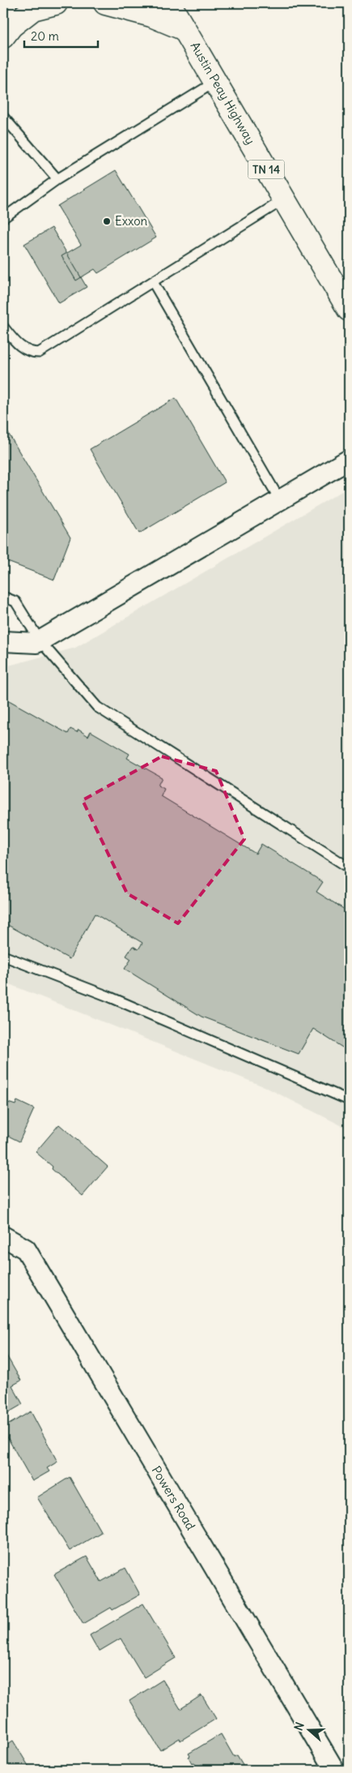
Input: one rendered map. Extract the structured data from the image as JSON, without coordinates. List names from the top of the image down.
{
  "streets": {
    "main road": ["Austin Peay Highway", "TN 14"],
    "street": ["Powers Road"]
  },
  "places": ["Exxon"],
  "scale_bar": "20 m",
  "north": "left"
}
